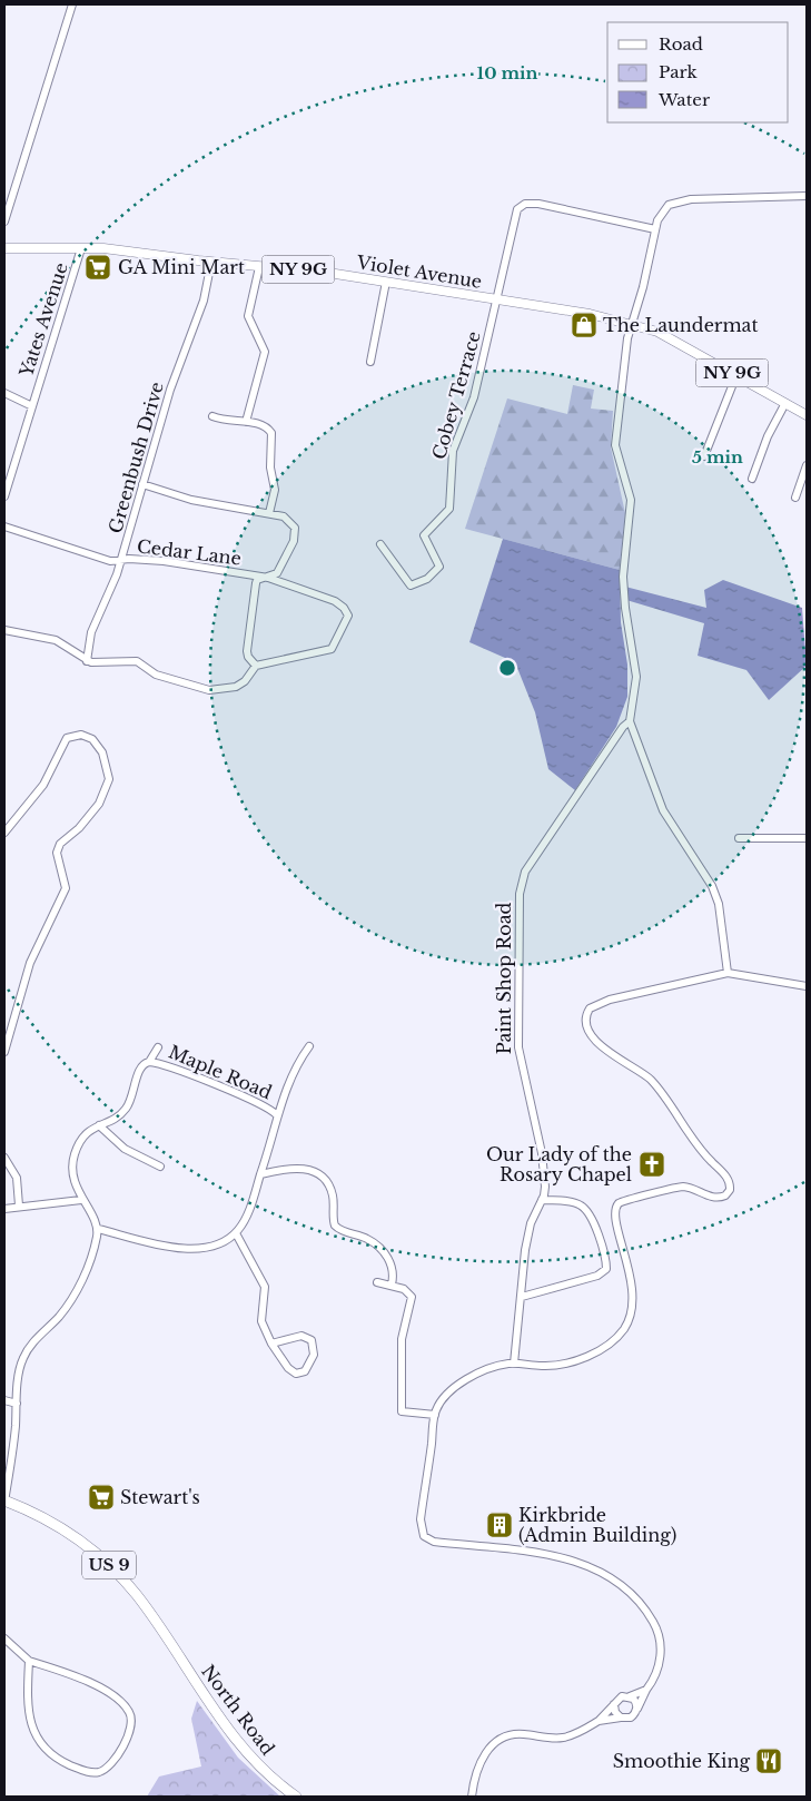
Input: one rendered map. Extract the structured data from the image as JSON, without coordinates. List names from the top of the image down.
{
  "streets": {
    "highway": ["US 9", "North Road"],
    "main road": ["NY 9G", "Violet Avenue"],
    "street": [
      "Yates Avenue",
      "Cobey Terrace",
      "Greenbush Drive",
      "Cedar Lane",
      "Paint Shop Road",
      "Maple Road"
    ]
  },
  "crossings": [
    ["Violet Avenue", "Yates Avenue"],
    ["Violet Avenue", "Cobey Terrace"],
    ["Violet Avenue", "Greenbush Drive"],
    ["Greenbush Drive", "Cedar Lane"]
  ],
  "places": {
    "supermarket": ["GA Mini Mart", "Stewart's"],
    "shop": ["The Laundermat"],
    "church": ["Our Lady of the Rosary Chapel"],
    "building": ["Kirkbride (Admin Building)"],
    "restaurant": ["Smoothie King"]
  },
  "legend": ["Road", "Park", "Water"],
  "rings": ["10 min", "5 min"]
}
